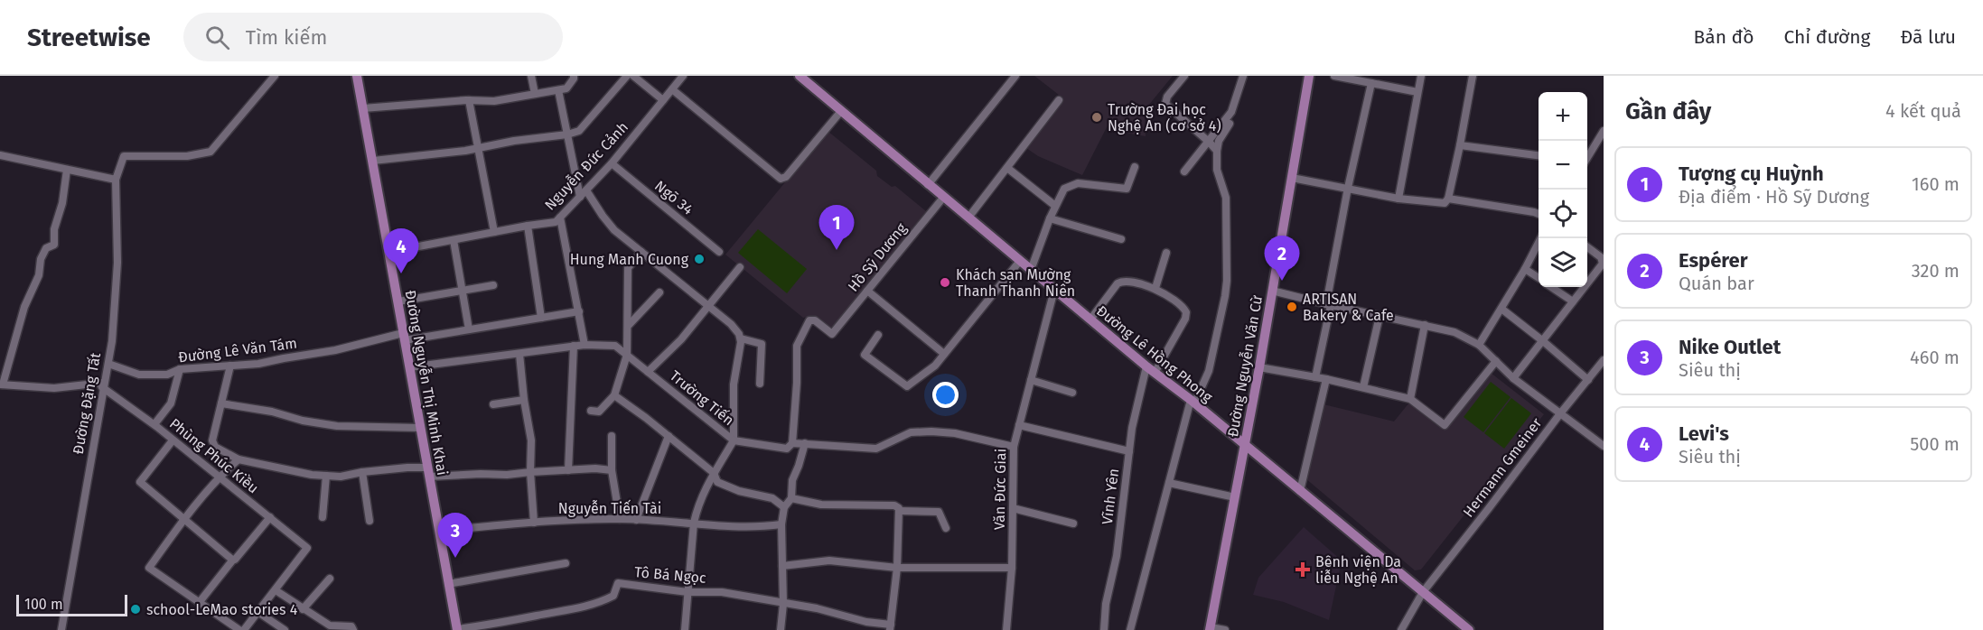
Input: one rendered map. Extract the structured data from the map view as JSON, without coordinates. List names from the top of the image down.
{
  "streets": {
    "main road": ["Đường Lê Hồng Phong", "Đường Nguyễn Văn Cừ", "Đường Nguyễn Thị Minh Khai"],
    "street": [
      "Nguyễn Đức Cảnh",
      "Ngõ 34",
      "Hồ Sỹ Dương",
      "Đường Lê Văn Tám",
      "Trường Tiến",
      "Đường Đặng Tất",
      "Phùng Phúc Kiều",
      "Hermann Gmeiner",
      "Văn Đức Giai",
      "Vĩnh Yên",
      "Nguyễn Tiến Tài",
      "Tô Bá Ngọc"
    ]
  },
  "crossings": [
    ["Nguyễn Đức Cảnh", "Ngõ 34"],
    ["Nguyễn Đức Cảnh", "Đường Nguyễn Thị Minh Khai"],
    ["Hồ Sỹ Dương", "Đường Lê Hồng Phong"],
    ["Hồ Sỹ Dương", "Trường Tiến"],
    ["Đường Lê Văn Tám", "Đường Nguyễn Thị Minh Khai"],
    ["Đường Lê Văn Tám", "Đường Đặng Tất"],
    ["Đường Lê Hồng Phong", "Đường Nguyễn Văn Cừ"],
    ["Đường Lê Hồng Phong", "Hermann Gmeiner"],
    ["Đường Lê Hồng Phong", "Văn Đức Giai"],
    ["Đường Lê Hồng Phong", "Vĩnh Yên"],
    ["Đường Nguyễn Thị Minh Khai", "Trường Tiến"],
    ["Đường Nguyễn Thị Minh Khai", "Nguyễn Tiến Tài"],
    ["Đường Nguyễn Thị Minh Khai", "Tô Bá Ngọc"],
    ["Trường Tiến", "Văn Đức Giai"],
    ["Đường Đặng Tất", "Phùng Phúc Kiều"]
  ],
  "places": {
    "other": [
      "Trường Đại học Nghệ An (cơ sở 4)",
      "Hung Manh Cuong",
      "Khách sạn Mường Thanh Thanh Niên",
      "ARTISAN Bakery & Cafe",
      "school-LeMao stories 4"
    ],
    "health": ["Bệnh viện Da liễu Nghệ An"]
  },
  "scale_bar": "100 m",
  "page": {
    "header": "Streetwise",
    "search": "Tìm kiếm",
    "nav": ["Bản đồ", "Chỉ đường", "Đã lưu"],
    "heading": ["Gần đây", "4 kết quả"],
    "map_buttons": ["+", "−"],
    "list": [
      {
        "mark": "1",
        "name": "Tượng cụ Huỳnh",
        "note": "Địa điểm · Hồ Sỹ Dương",
        "value": "160 m"
      },
      {
        "mark": "2",
        "name": "Espérer",
        "note": "Quán bar",
        "value": "320 m"
      },
      {
        "mark": "3",
        "name": "Nike Outlet",
        "note": "Siêu thị",
        "value": "460 m"
      },
      {
        "mark": "4",
        "name": "Levi's",
        "note": "Siêu thị",
        "value": "500 m"
      }
    ],
    "pins": [
      "1",
      "4",
      "2",
      "3"
    ],
    "scale": "100 m"
  }
}
